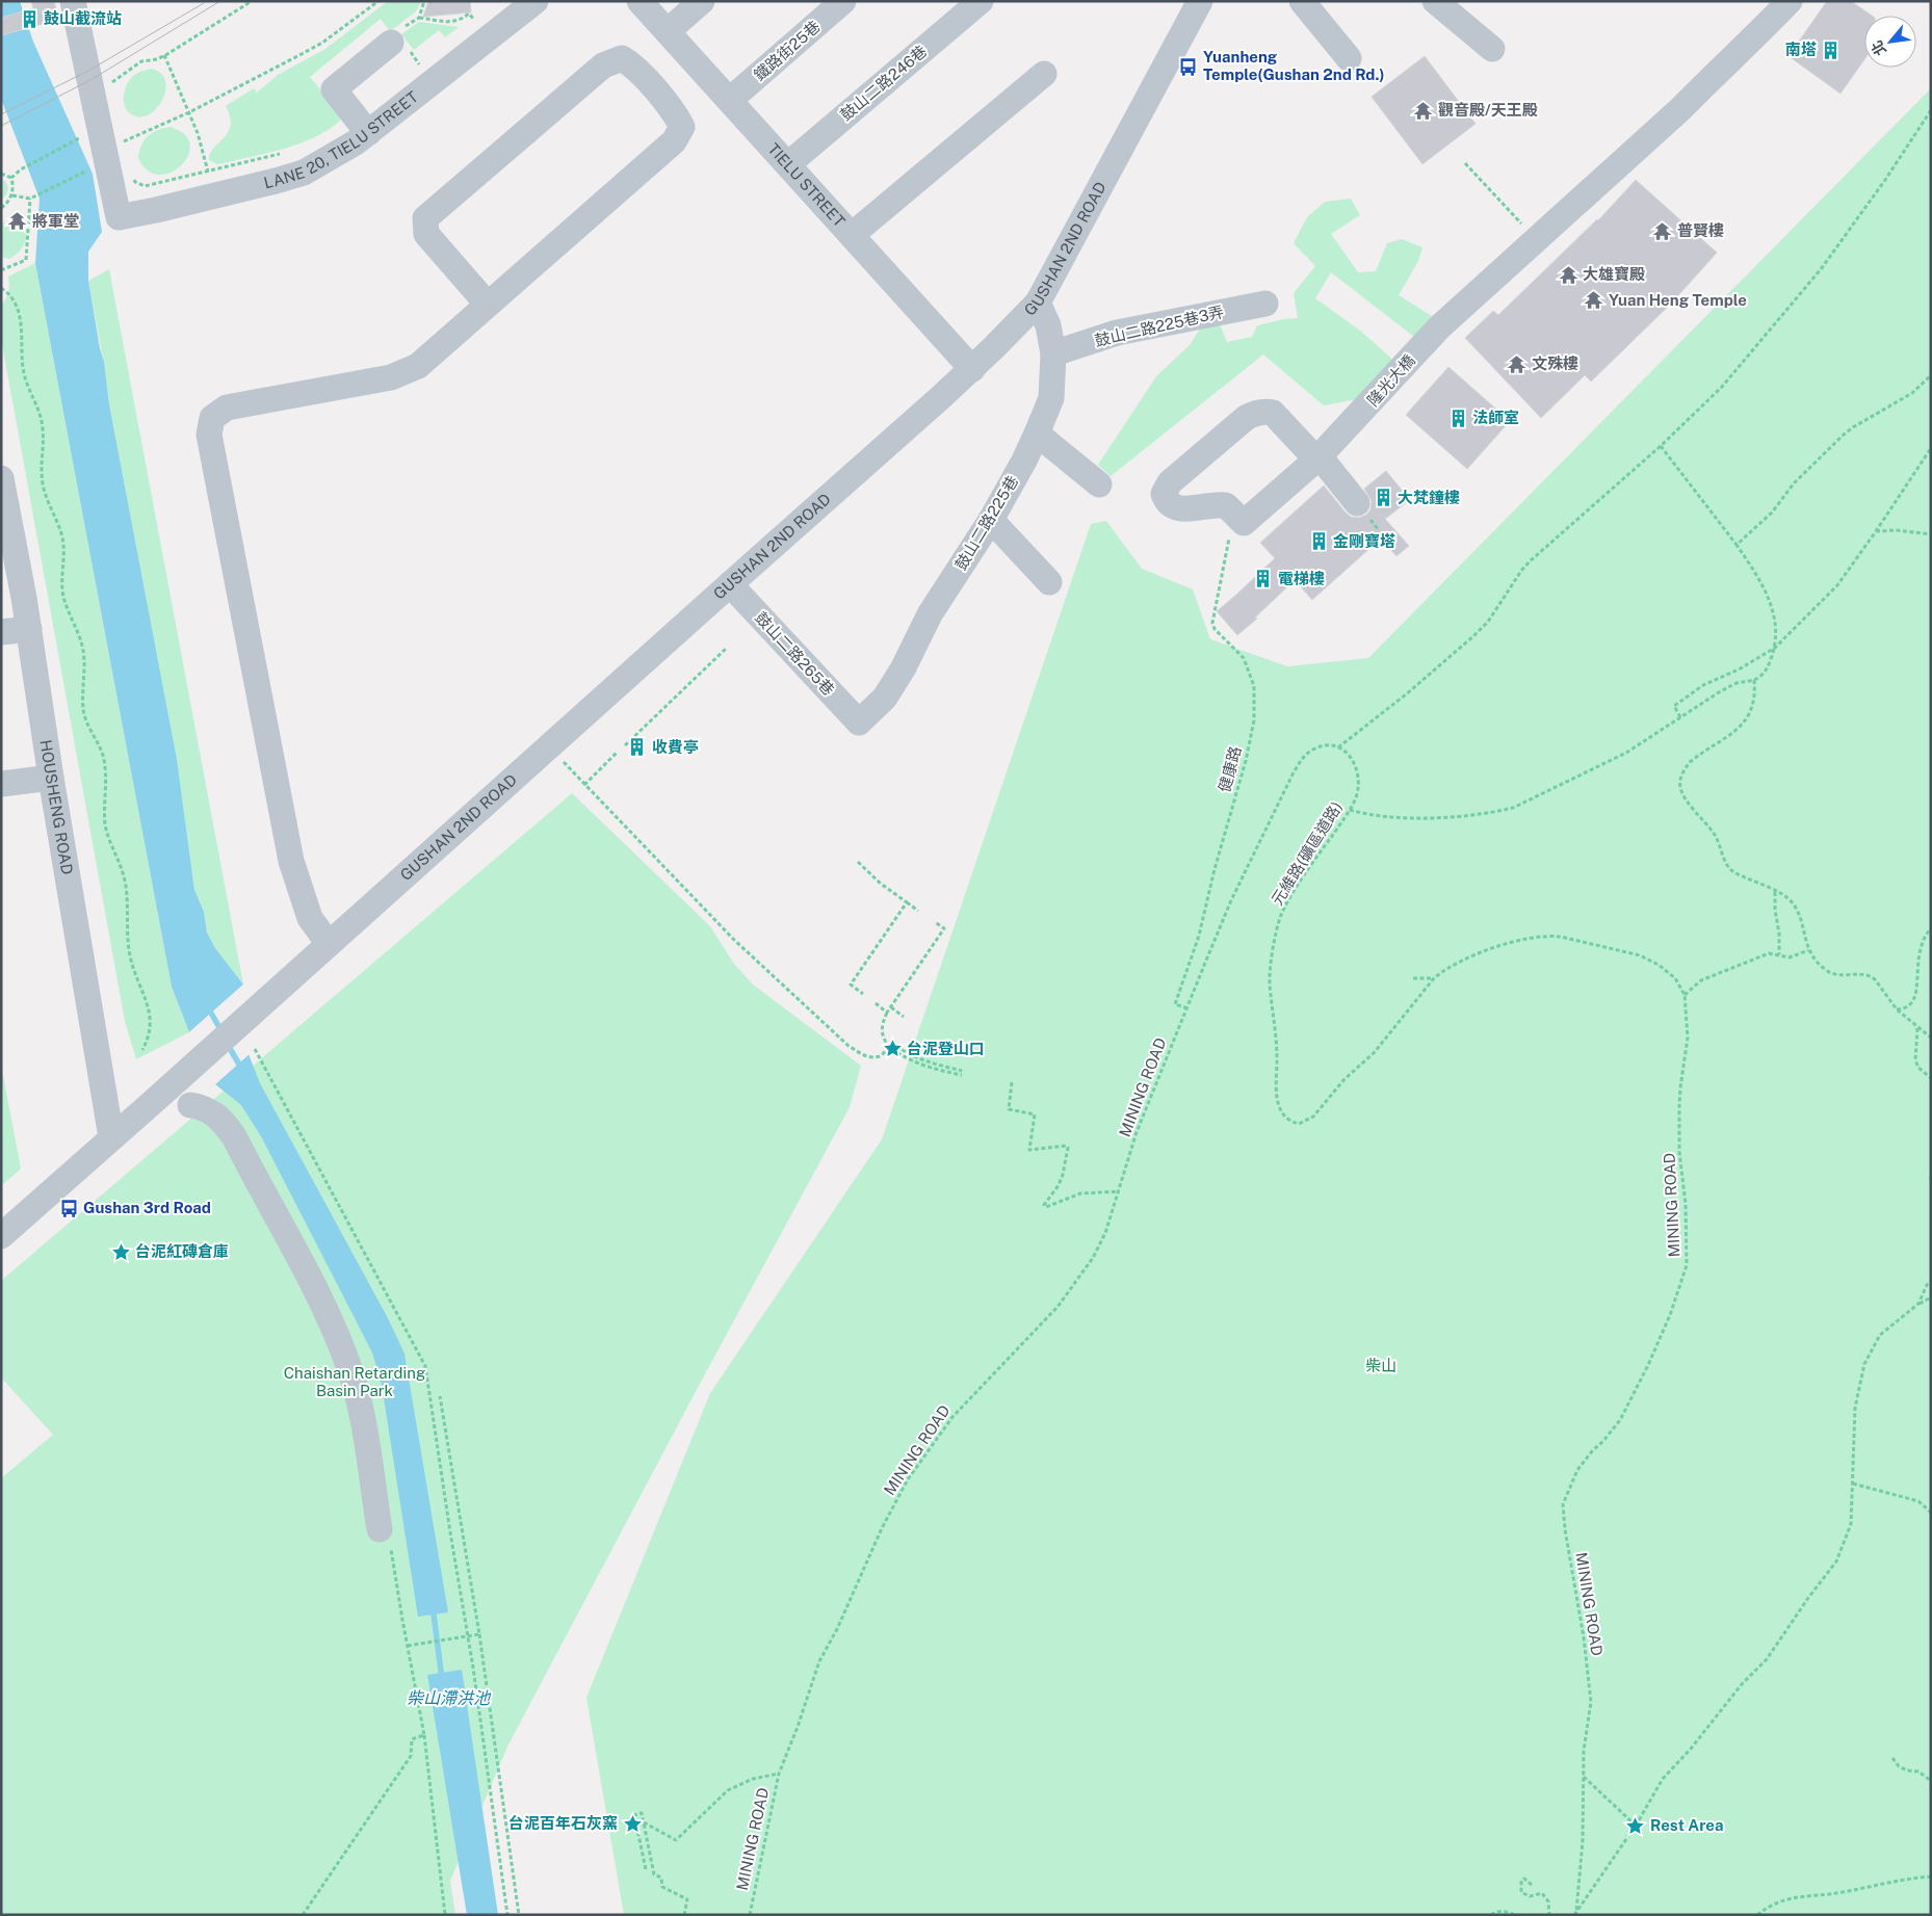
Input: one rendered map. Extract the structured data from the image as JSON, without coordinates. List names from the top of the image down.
{
  "streets": {
    "street": [
      "鐵路街25巷",
      "鼓山二路246巷",
      "LANE 20, TIELU STREET",
      "TIELU STREET",
      "GUSHAN 2ND ROAD",
      "鼓山二路225巷3弄",
      "隆光大橋",
      "鼓山二路225巷",
      "鼓山二路265巷",
      "HOUSHENG ROAD"
    ],
    "path": ["健康路", "元維路(礦區道路)", "MINING ROAD"]
  },
  "crossings": [
    ["鐵路街25巷", "TIELU STREET"],
    ["鼓山二路246巷", "TIELU STREET"],
    ["TIELU STREET", "GUSHAN 2ND ROAD"],
    ["GUSHAN 2ND ROAD", "鼓山二路225巷"],
    ["GUSHAN 2ND ROAD", "鼓山二路265巷"],
    ["GUSHAN 2ND ROAD", "HOUSHENG ROAD"],
    ["鼓山二路225巷3弄", "鼓山二路225巷"],
    ["隆光大橋", "健康路"],
    ["鼓山二路225巷", "鼓山二路265巷"],
    ["健康路", "MINING ROAD"]
  ],
  "water": ["柴山滯洪池"],
  "parks": ["柴山", "Chaishan Retarding Basin Park"],
  "places": {
    "building": [
      "鼓山截流站",
      "南塔",
      "法師室",
      "大梵鐘樓",
      "金剛寶塔",
      "電梯樓",
      "收費亭"
    ],
    "bus stop": ["Yuanheng Temple(Gushan 2nd Rd.)", "Gushan 3rd Road"],
    "temple": [
      "觀音殿/天王殿",
      "將軍堂",
      "普賢樓",
      "大雄寶殿",
      "Yuan Heng Temple",
      "文殊樓"
    ],
    "place": [
      "台泥登山口",
      "台泥紅磚倉庫",
      "台泥百年石灰窯",
      "Rest Area"
    ]
  },
  "north": "bottom left"
}
